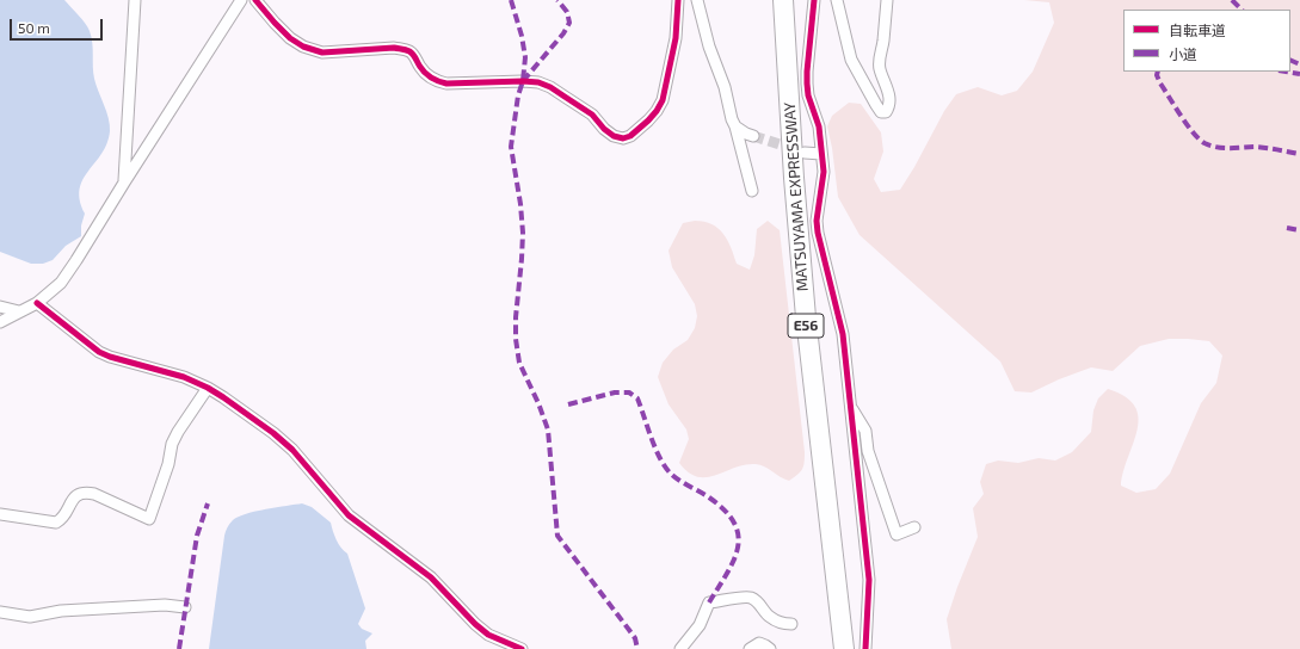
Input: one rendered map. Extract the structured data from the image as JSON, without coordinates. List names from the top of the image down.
{
  "streets": {
    "highway": ["MATSUYAMA EXPRESSWAY", "E56"]
  },
  "legend": ["自転車道", "小道"],
  "scale_bar": "50 m"
}
